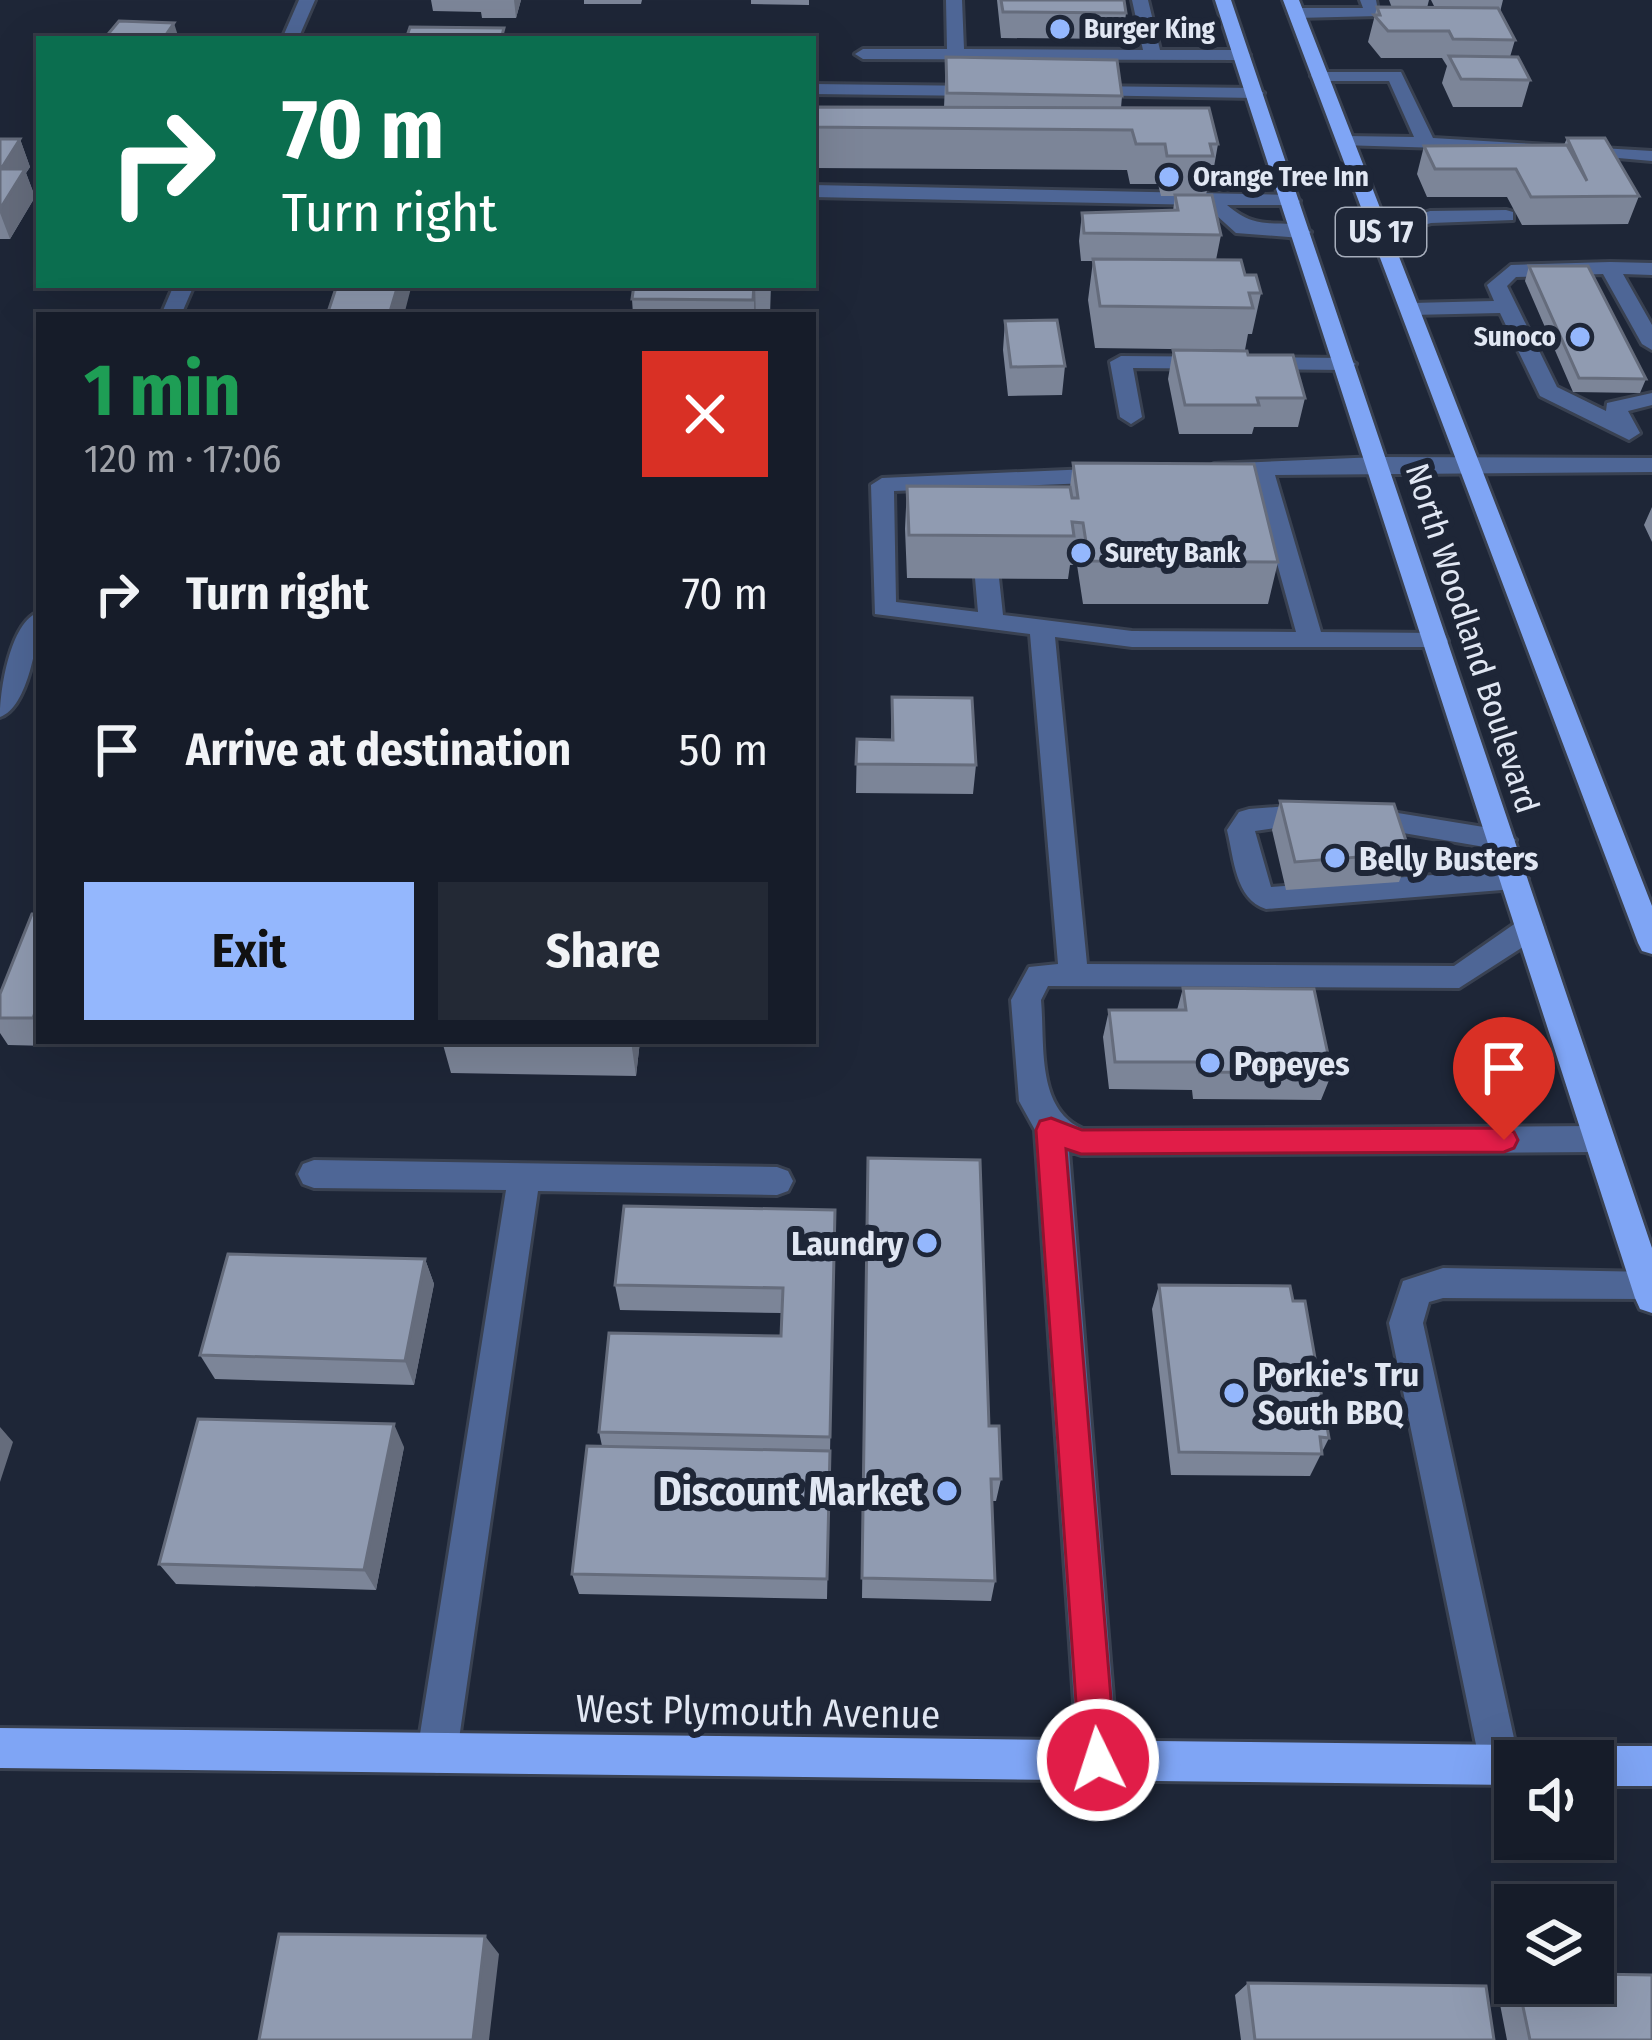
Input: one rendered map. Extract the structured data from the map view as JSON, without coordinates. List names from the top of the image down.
{
  "streets": {
    "main road": ["US 17", "North Woodland Boulevard", "West Plymouth Avenue"]
  },
  "places": [
    "Burger King",
    "Orange Tree Inn",
    "Sunoco",
    "Surety Bank",
    "Belly Busters",
    "Popeyes",
    "Laundry",
    "Porkie's Tru South BBQ",
    "Discount Market"
  ],
  "page": {
    "turn": ["70 m", "Turn right"],
    "heading": ["1 min", "120 m · 17:06"],
    "list": [
      {
        "name": "Turn right",
        "value": "70 m"
      },
      {
        "name": "Arrive at destination",
        "value": "50 m"
      }
    ],
    "buttons": ["Exit", "Share"]
  }
}
